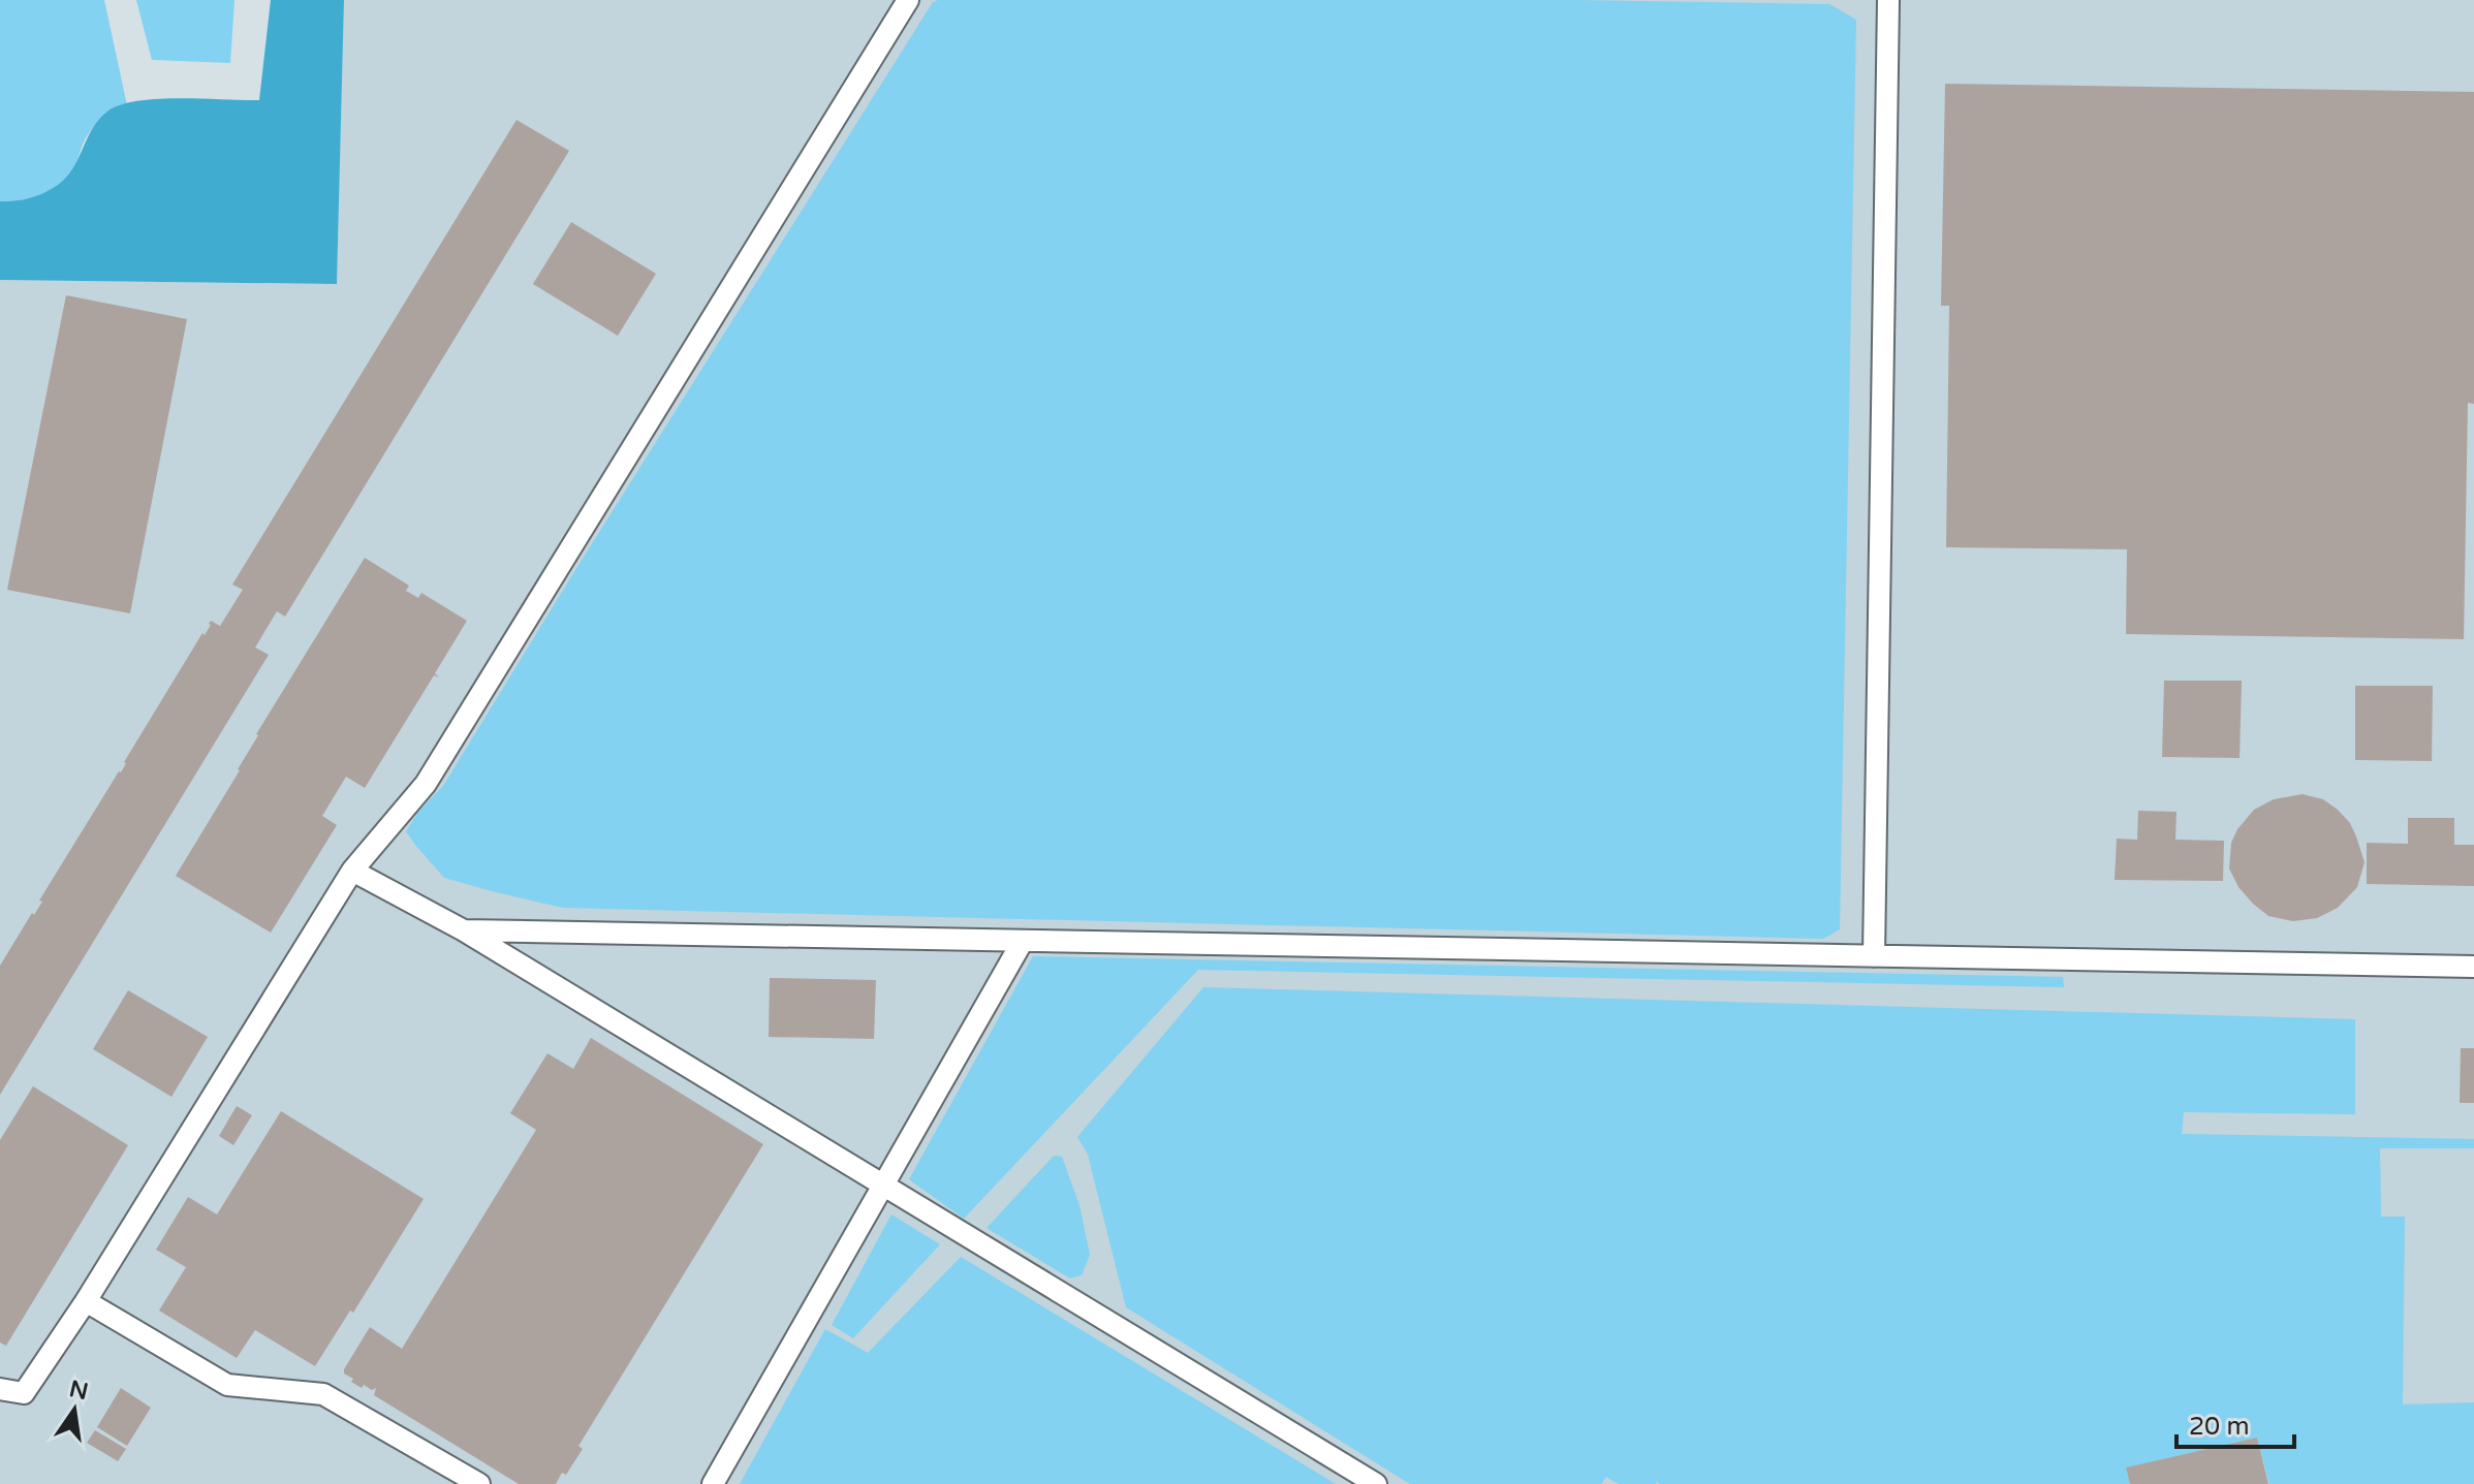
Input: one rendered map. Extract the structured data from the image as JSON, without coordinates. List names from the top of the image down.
{
  "scale_bar": "20 m",
  "north": "top"
}
